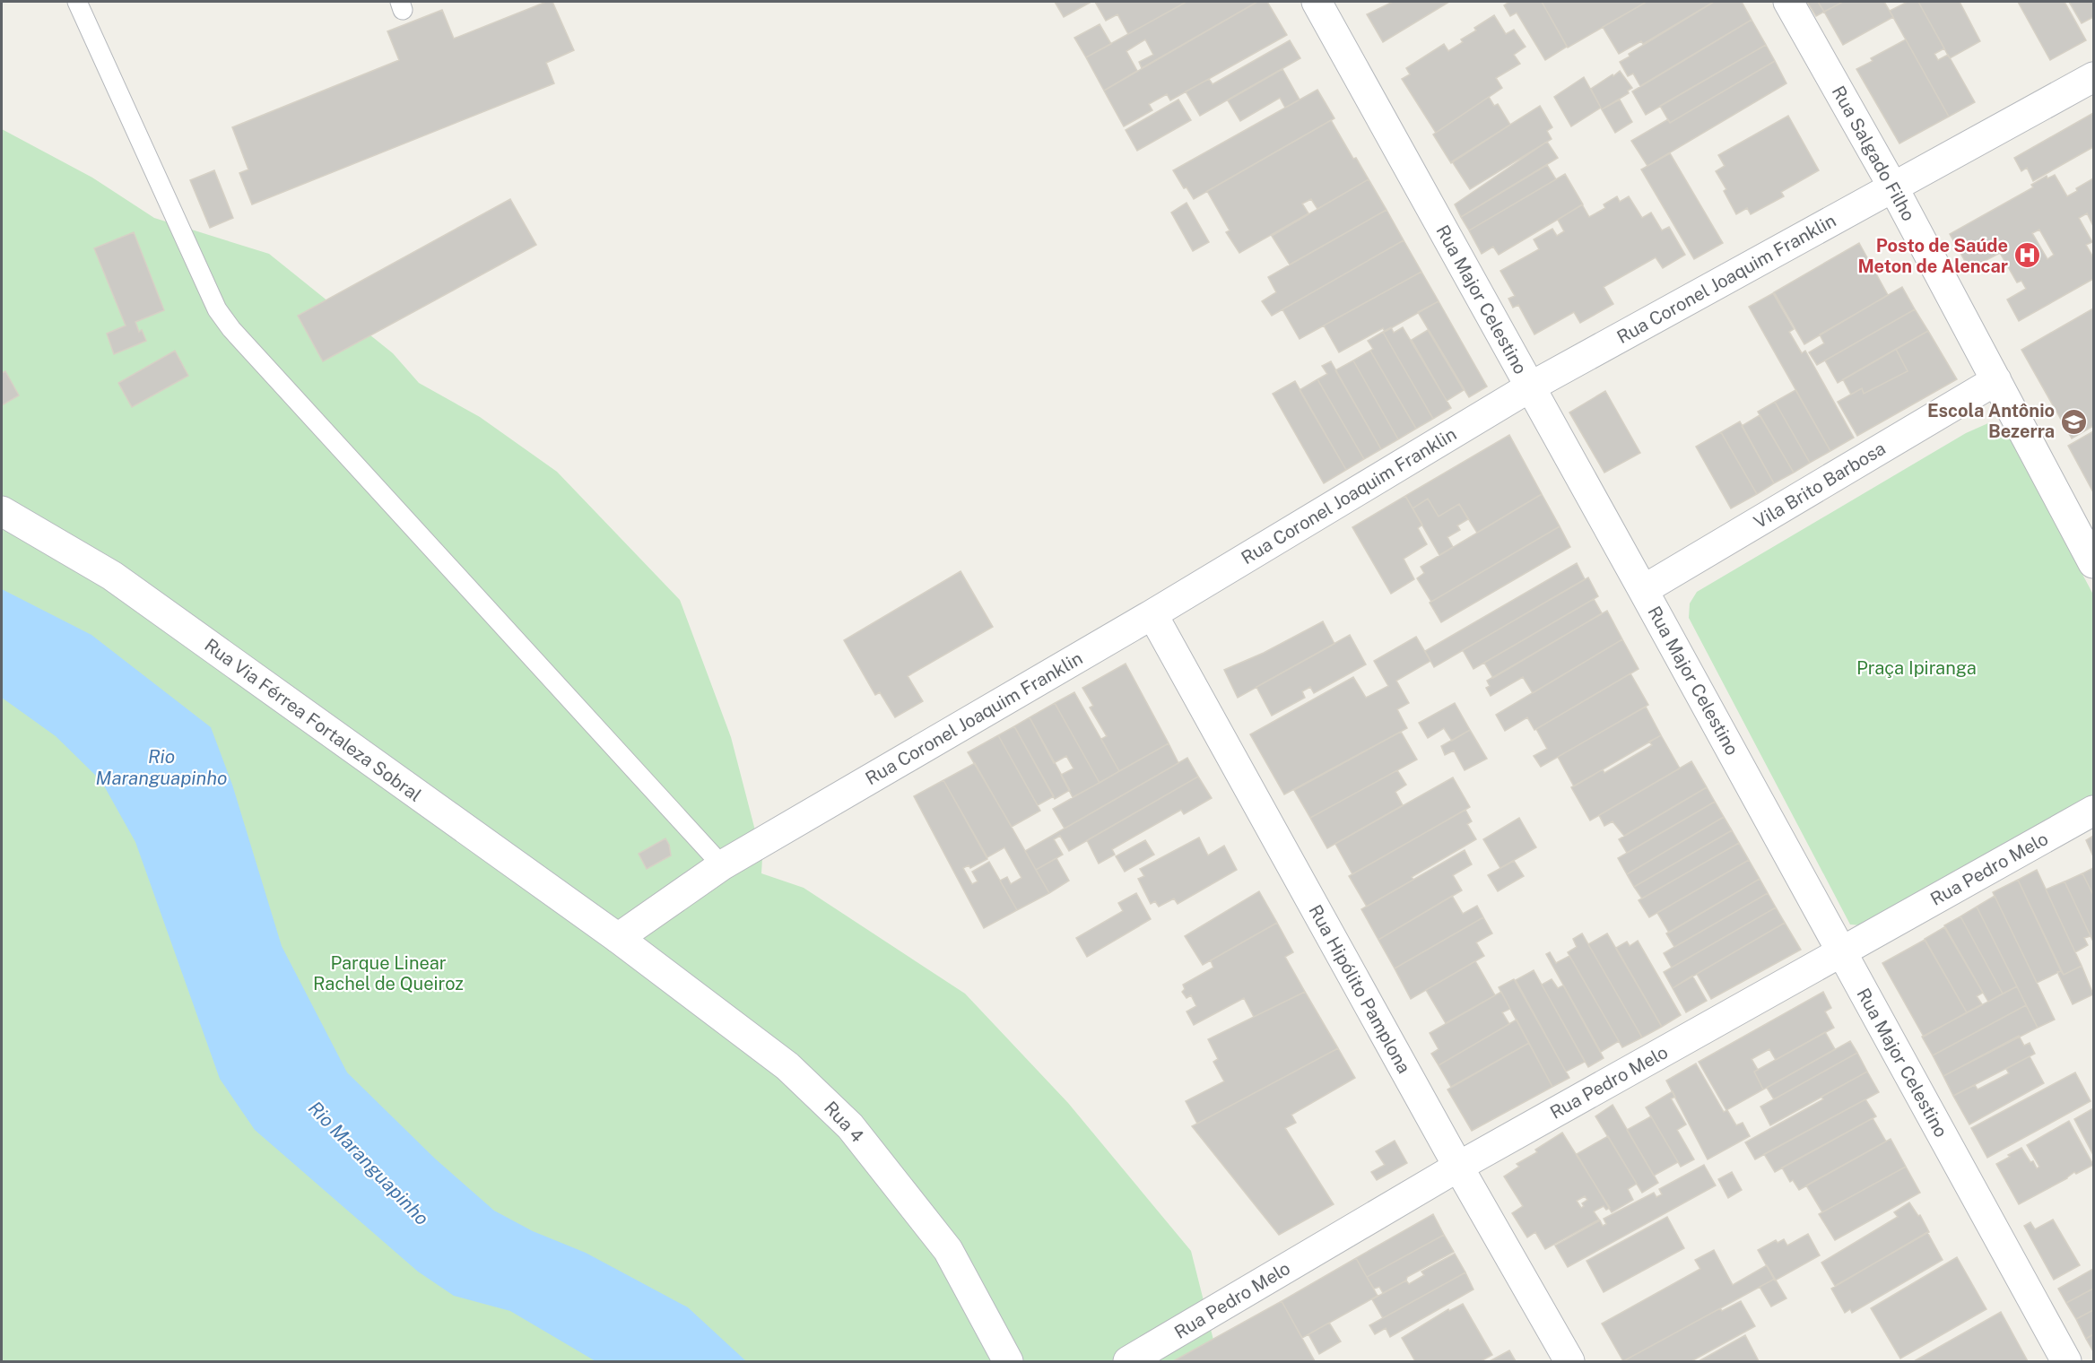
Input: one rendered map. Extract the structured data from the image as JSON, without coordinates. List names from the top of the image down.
{
  "streets": {
    "street": [
      "Rua Salgado Filho",
      "Rua Coronel Joaquim Franklin",
      "Rua Major Celestino",
      "Vila Brito Barbosa",
      "Rua Via Férrea Fortaleza Sobral",
      "Rua Pedro Melo",
      "Rua Hipólito Pamplona",
      "Rua 4"
    ]
  },
  "crossings": [
    ["Rua Salgado Filho", "Rua Coronel Joaquim Franklin"],
    ["Rua Salgado Filho", "Vila Brito Barbosa"],
    ["Rua Coronel Joaquim Franklin", "Rua Major Celestino"],
    ["Rua Coronel Joaquim Franklin", "Rua Via Férrea Fortaleza Sobral"],
    ["Rua Coronel Joaquim Franklin", "Rua Hipólito Pamplona"],
    ["Rua Coronel Joaquim Franklin", "Rua 4"],
    ["Rua Major Celestino", "Vila Brito Barbosa"],
    ["Rua Major Celestino", "Rua Pedro Melo"],
    ["Rua Via Férrea Fortaleza Sobral", "Rua 4"],
    ["Rua Pedro Melo", "Rua Hipólito Pamplona"]
  ],
  "water": ["Rio Maranguapinho"],
  "parks": ["Praça Ipiranga", "Parque Linear Rachel de Queiroz"],
  "places": {
    "hospital": ["Posto de Saúde Meton de Alencar"],
    "school or university": ["Escola Antônio Bezerra"]
  }
}
